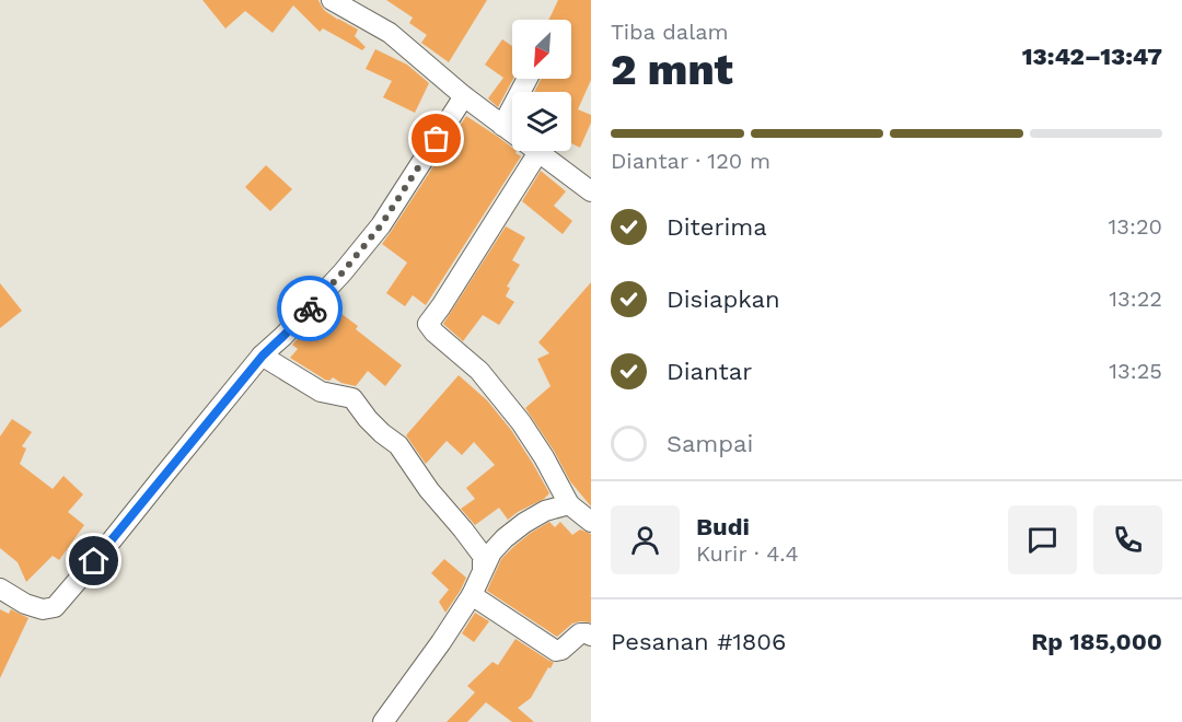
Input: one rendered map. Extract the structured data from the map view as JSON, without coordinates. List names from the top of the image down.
{
  "north": "bottom left",
  "page": {
    "heading": ["2 mnt", "Tiba dalam", "13:42–13:47"],
    "panel": [
      "Budi",
      "Kurir · 4.4",
      "Pesanan #1806",
      "Rp 185,000"
    ],
    "bar": "Diantar · 120 m",
    "list": [
      ["Diterima", "13:20"],
      ["Disiapkan", "13:22"],
      ["Diantar", "13:25"],
      "Sampai"
    ]
  }
}
